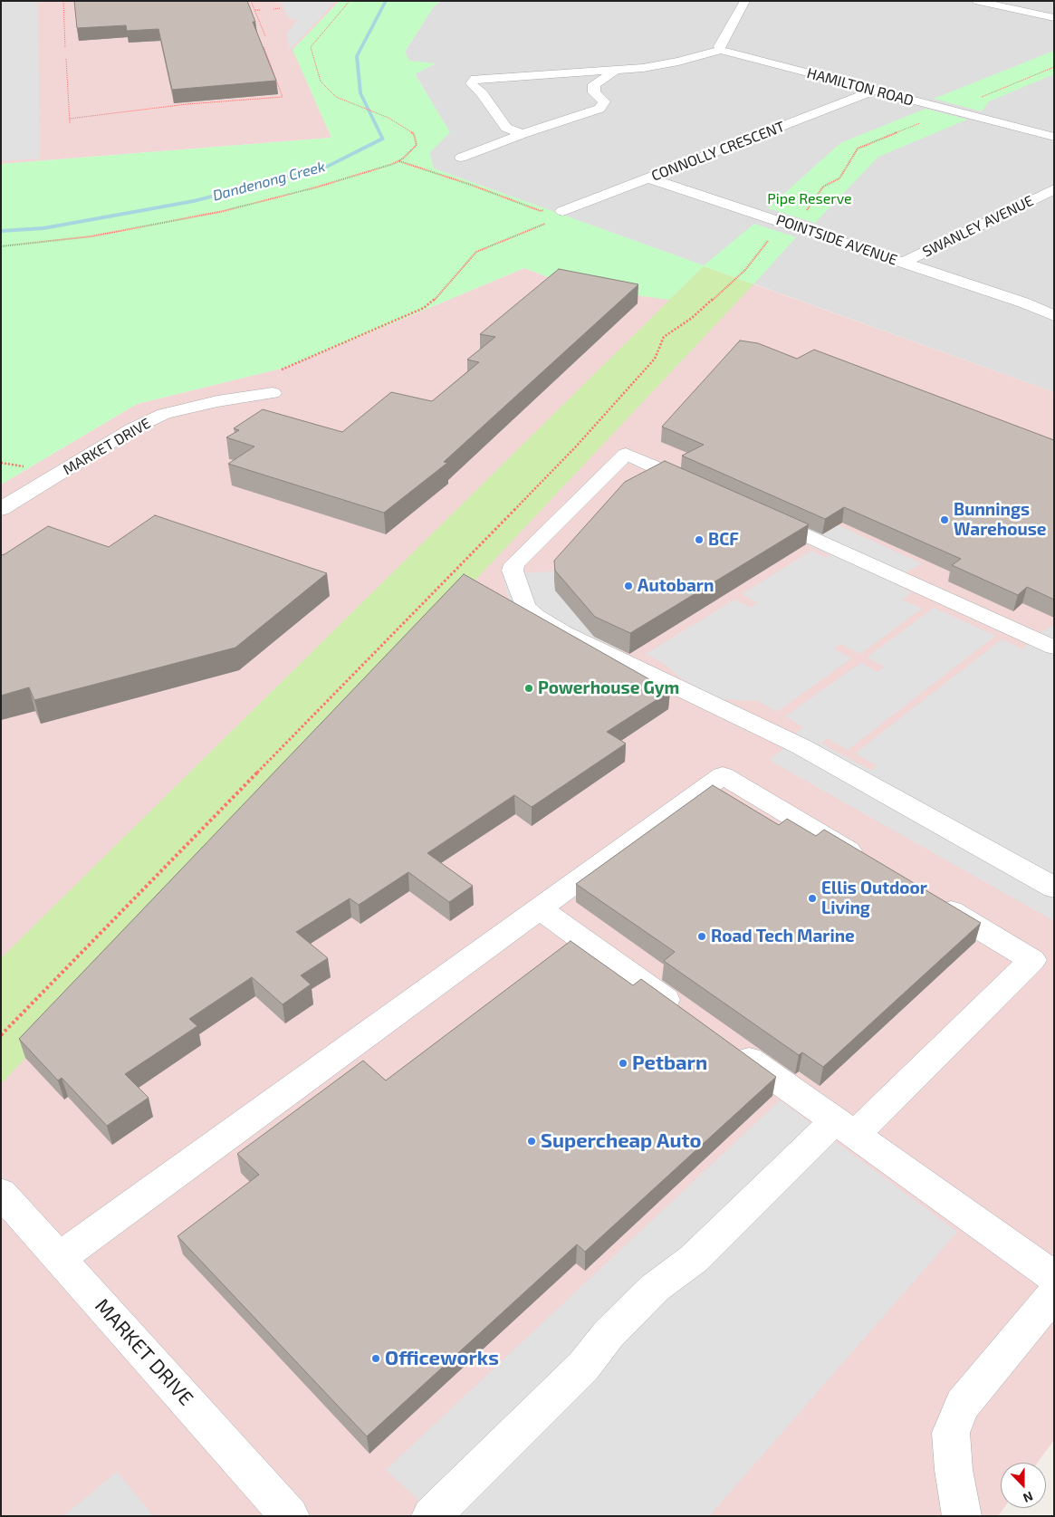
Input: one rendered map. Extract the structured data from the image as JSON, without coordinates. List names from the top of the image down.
{
  "streets": {
    "street": [
      "HAMILTON ROAD",
      "CONNOLLY CRESCENT",
      "SWANLEY AVENUE",
      "POINTSIDE AVENUE",
      "MARKET DRIVE"
    ]
  },
  "crossings": [
    ["HAMILTON ROAD", "CONNOLLY CRESCENT"],
    ["CONNOLLY CRESCENT", "POINTSIDE AVENUE"],
    ["SWANLEY AVENUE", "POINTSIDE AVENUE"]
  ],
  "water": ["Dandenong Creek"],
  "parks": ["Pipe Reserve"],
  "places": [
    "Bunnings Warehouse",
    "BCF",
    "Autobarn",
    "Powerhouse Gym",
    "Ellis Outdoor Living",
    "Road Tech Marine",
    "Petbarn",
    "Supercheap Auto",
    "Officeworks"
  ],
  "north": "bottom"
}
